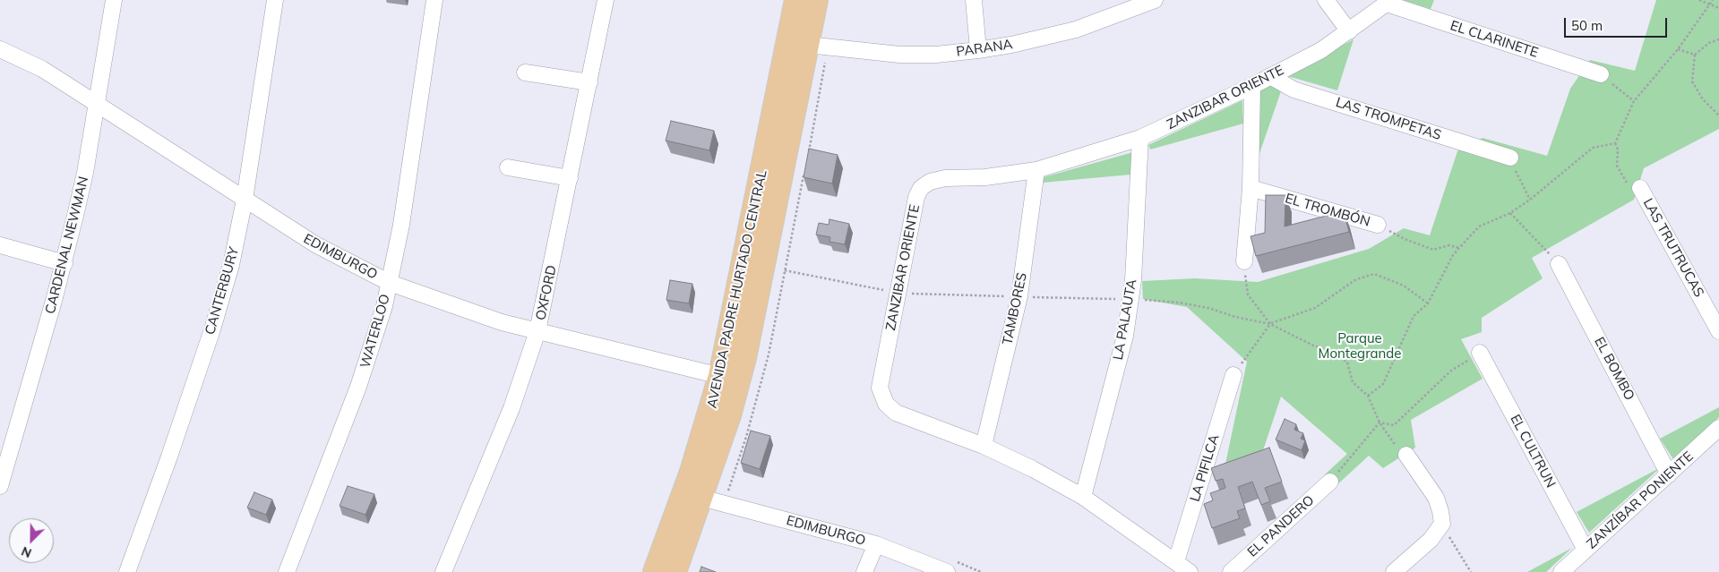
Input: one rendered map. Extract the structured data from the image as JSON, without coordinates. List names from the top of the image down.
{
  "streets": {
    "main road": ["AVENIDA PADRE HURTADO CENTRAL"],
    "street": [
      "EL CLARINETE",
      "PARANA",
      "ZANZIBAR ORIENTE",
      "LAS TROMPETAS",
      "EL TROMBÓN",
      "CARDENAL NEWMAN",
      "LAS TRUTRUCAS",
      "EDIMBURGO",
      "CANTERBURY",
      "OXFORD",
      "TAMBORES",
      "LA PALAUTA",
      "WATERLOO",
      "EL BOMBO",
      "EL CULTRUN",
      "LA PIFILCA",
      "ZANZÍBAR PONIENTE",
      "EL PANDERO"
    ]
  },
  "crossings": [
    ["EL CLARINETE", "ZANZIBAR ORIENTE"],
    ["PARANA", "AVENIDA PADRE HURTADO CENTRAL"],
    ["ZANZIBAR ORIENTE", "LAS TROMPETAS"],
    ["ZANZIBAR ORIENTE", "TAMBORES"],
    ["ZANZIBAR ORIENTE", "LA PALAUTA"],
    ["ZANZIBAR ORIENTE", "LA PIFILCA"],
    ["CARDENAL NEWMAN", "EDIMBURGO"],
    ["EDIMBURGO", "AVENIDA PADRE HURTADO CENTRAL"],
    ["EDIMBURGO", "CANTERBURY"],
    ["EDIMBURGO", "OXFORD"],
    ["EDIMBURGO", "WATERLOO"],
    ["EL BOMBO", "ZANZÍBAR PONIENTE"],
    ["EL CULTRUN", "ZANZÍBAR PONIENTE"]
  ],
  "parks": ["Parque Montegrande"],
  "scale_bar": "50 m",
  "north": "bottom left"
}
